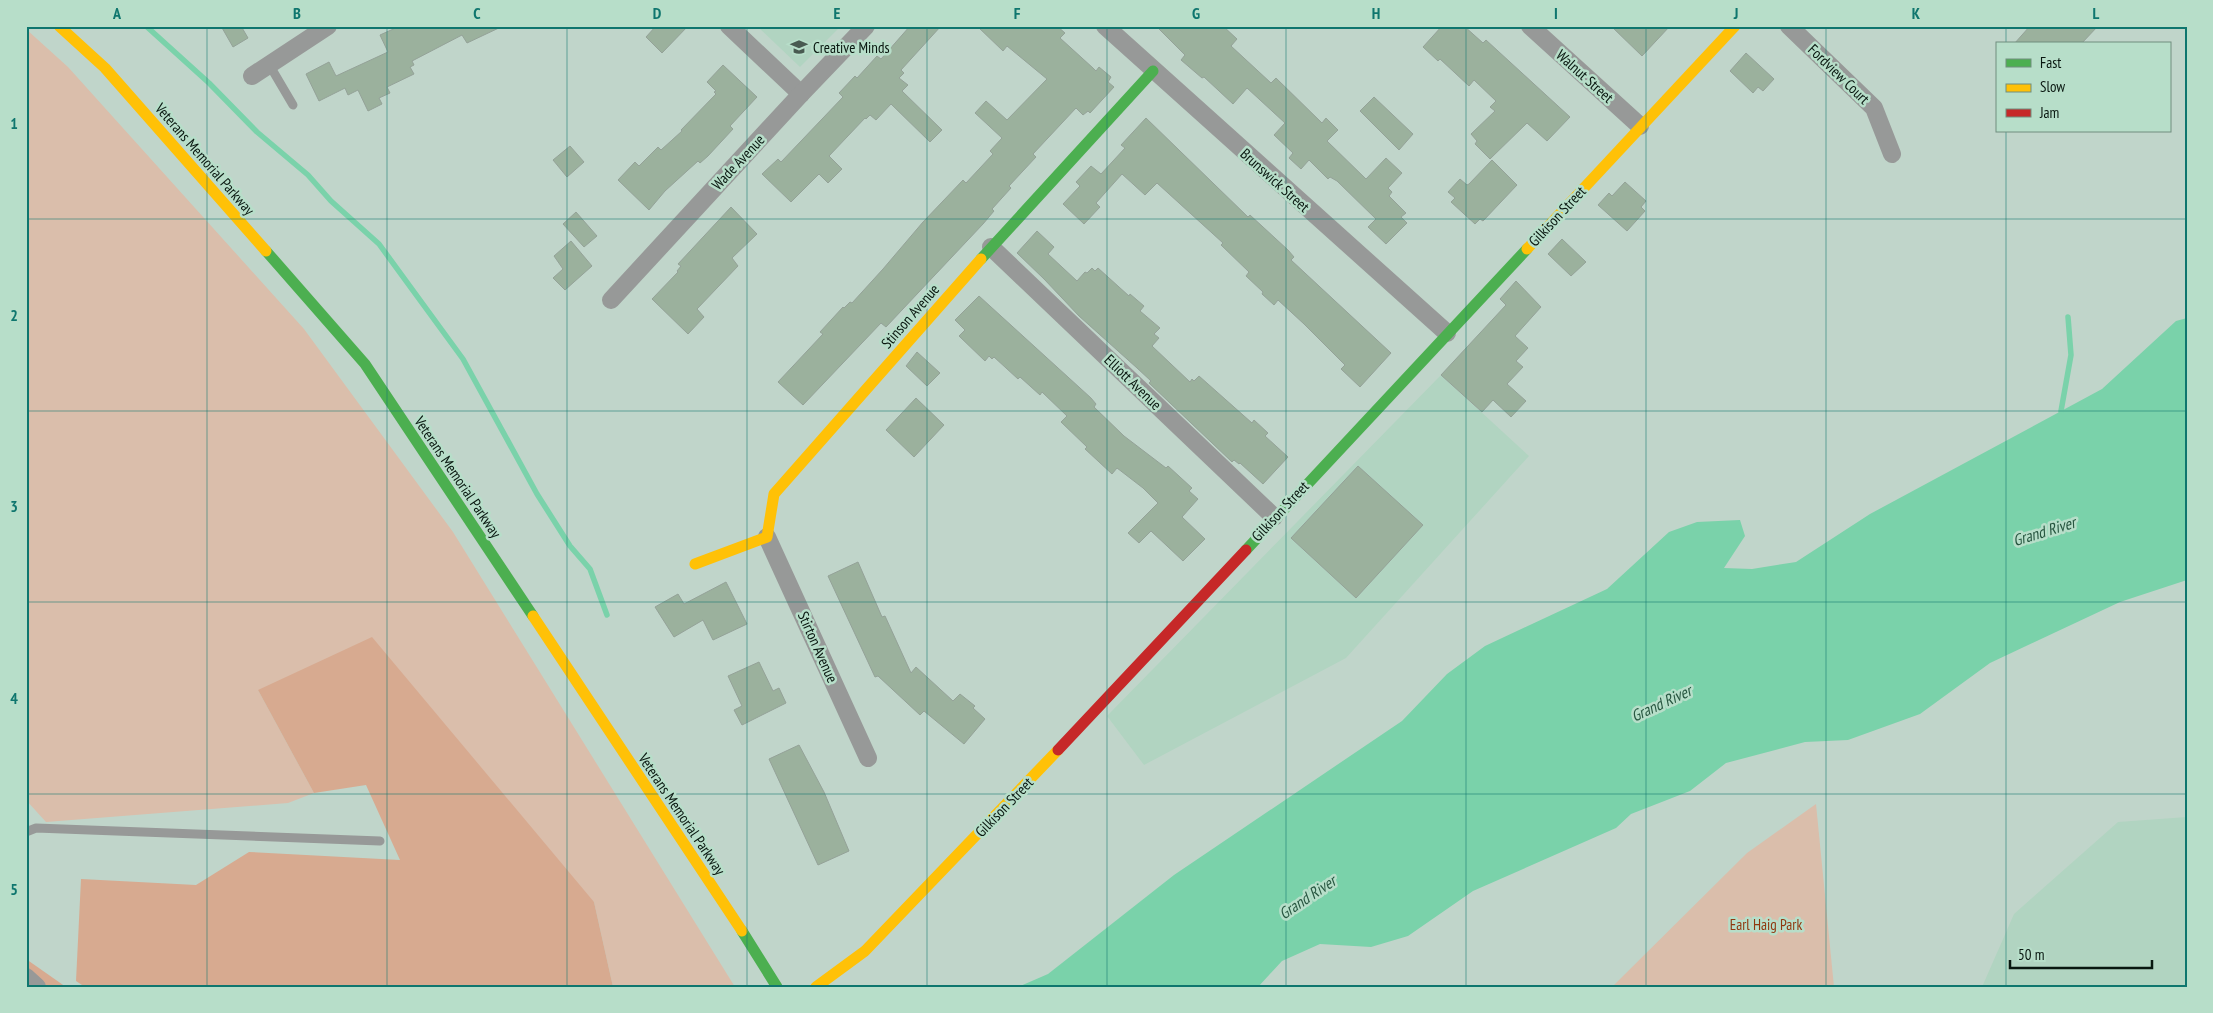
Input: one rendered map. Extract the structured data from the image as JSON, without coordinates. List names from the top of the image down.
{
  "streets": {
    "street": [
      "Fordview Court",
      "Walnut Street",
      "Veterans Memorial Parkway",
      "Wade Avenue",
      "Brunswick Street",
      "Gilkison Street",
      "Stinson Avenue",
      "Elliott Avenue",
      "Stirton Avenue"
    ]
  },
  "crossings": [
    ["Walnut Street", "Gilkison Street"],
    ["Brunswick Street", "Gilkison Street"],
    ["Brunswick Street", "Stinson Avenue"],
    ["Gilkison Street", "Elliott Avenue"],
    ["Stinson Avenue", "Elliott Avenue"],
    ["Stinson Avenue", "Stirton Avenue"]
  ],
  "water": ["Grand River"],
  "parks": ["Earl Haig Park"],
  "places": {
    "school or university": ["Creative Minds"]
  },
  "legend": ["Fast", "Slow", "Jam"],
  "scale_bar": "50 m",
  "grid": {
    "columns": [
      "A",
      "B",
      "C",
      "D",
      "E",
      "F",
      "G",
      "H",
      "I",
      "J",
      "K",
      "L"
    ],
    "rows": [
      "1",
      "2",
      "3",
      "4",
      "5"
    ]
  }
}
